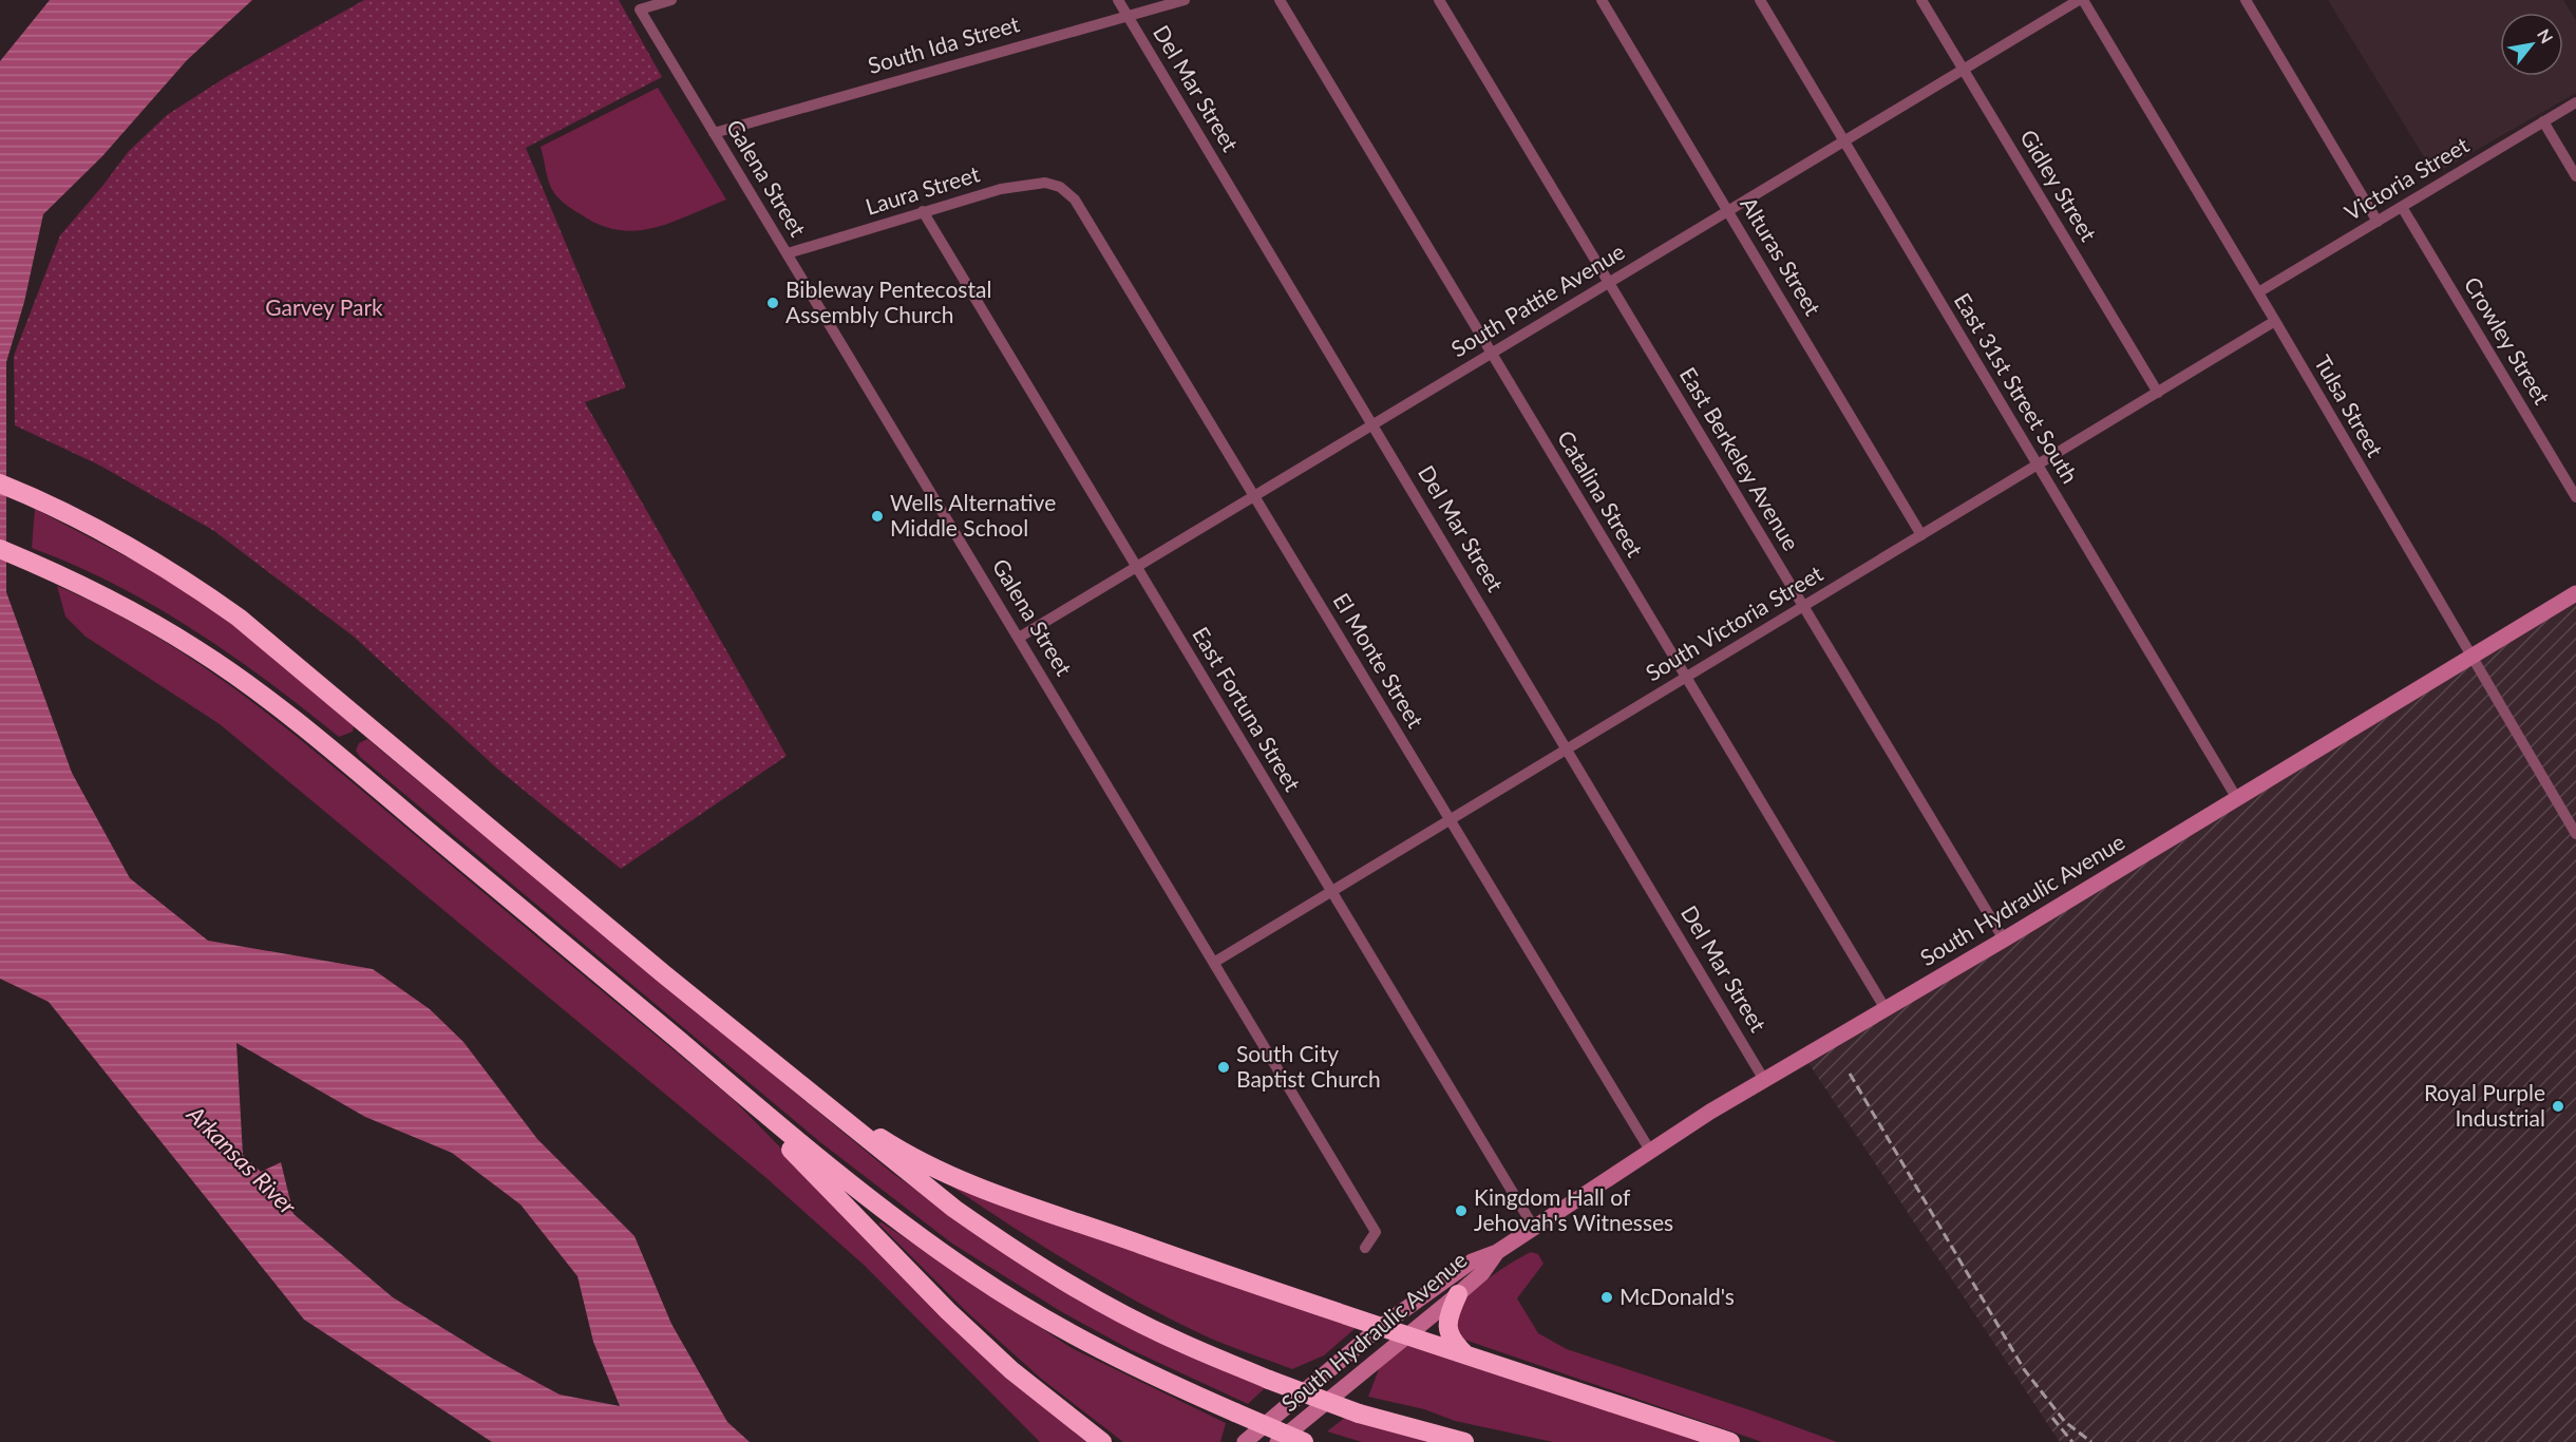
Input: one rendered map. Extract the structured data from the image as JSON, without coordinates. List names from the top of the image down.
{
  "streets": {
    "street": [
      "South Ida Street",
      "Del Mar Street",
      "Galena Street",
      "Victoria Street",
      "Gidley Street",
      "Laura Street",
      "Alturas Street",
      "South Pattie Avenue",
      "Crowley Street",
      "East 31st Street South",
      "Tulsa Street",
      "East Berkeley Avenue",
      "Catalina Street",
      "South Victoria Street",
      "El Monte Street",
      "East Fortuna Street",
      "South Hydraulic Avenue"
    ]
  },
  "crossings": [
    ["South Ida Street", "Del Mar Street"],
    ["South Ida Street", "Galena Street"],
    ["Del Mar Street", "South Pattie Avenue"],
    ["Del Mar Street", "South Victoria Street"],
    ["Del Mar Street", "South Hydraulic Avenue"],
    ["Galena Street", "Laura Street"],
    ["Galena Street", "South Pattie Avenue"],
    ["Galena Street", "South Victoria Street"],
    ["Victoria Street", "Crowley Street"],
    ["Victoria Street", "Tulsa Street"],
    ["Gidley Street", "South Pattie Avenue"],
    ["Gidley Street", "South Victoria Street"],
    ["Laura Street", "El Monte Street"],
    ["Laura Street", "East Fortuna Street"],
    ["Alturas Street", "South Pattie Avenue"],
    ["Alturas Street", "South Victoria Street"],
    ["South Pattie Avenue", "East 31st Street South"],
    ["South Pattie Avenue", "Tulsa Street"],
    ["South Pattie Avenue", "East Berkeley Avenue"],
    ["South Pattie Avenue", "Catalina Street"],
    ["South Pattie Avenue", "El Monte Street"],
    ["South Pattie Avenue", "East Fortuna Street"],
    ["East 31st Street South", "South Victoria Street"],
    ["East 31st Street South", "South Hydraulic Avenue"],
    ["Tulsa Street", "South Victoria Street"],
    ["Tulsa Street", "South Hydraulic Avenue"],
    ["East Berkeley Avenue", "South Victoria Street"],
    ["East Berkeley Avenue", "South Hydraulic Avenue"],
    ["Catalina Street", "South Victoria Street"],
    ["Catalina Street", "South Hydraulic Avenue"],
    ["South Victoria Street", "El Monte Street"],
    ["South Victoria Street", "East Fortuna Street"],
    ["El Monte Street", "South Hydraulic Avenue"],
    ["East Fortuna Street", "South Hydraulic Avenue"]
  ],
  "water": ["Arkansas River"],
  "parks": ["Garvey Park"],
  "places": [
    "Bibleway Pentecostal Assembly Church",
    "Wells Alternative Middle School",
    "South City Baptist Church",
    "Royal Purple Industrial",
    "Kingdom Hall of Jehovah's Witnesses",
    "McDonald's"
  ],
  "north": "top right"
}
